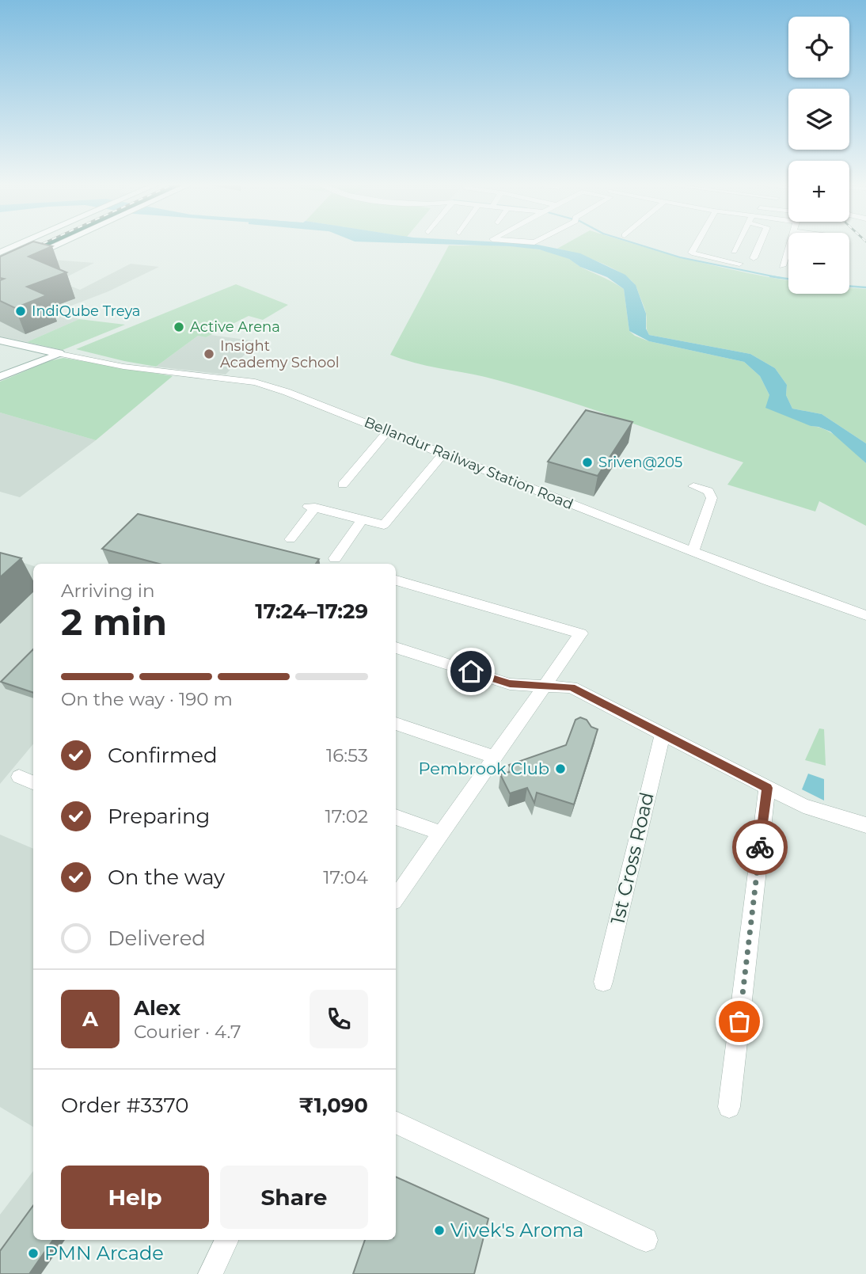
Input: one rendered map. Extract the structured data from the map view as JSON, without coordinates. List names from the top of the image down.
{
  "streets": {
    "street": ["Bellandur Railway Station Road", "1st Cross Road"]
  },
  "places": [
    "IndiQube Treya",
    "Active Arena",
    "Insight Academy School",
    "Sriven@205",
    "Pembrook Club",
    "Vivek's Aroma",
    "PMN Arcade"
  ],
  "page": {
    "map_buttons": ["+", "−"],
    "heading": ["2 min", "Arriving in", "17:24–17:29"],
    "panel": [
      "Alex",
      "Courier · 4.7",
      "Order #3370",
      "₹1,090"
    ],
    "bar": "On the way · 190 m",
    "list": [
      ["Confirmed", "16:53"],
      ["Preparing", "17:02"],
      ["On the way", "17:04"],
      "Delivered"
    ],
    "round": "A",
    "buttons": ["Help", "Share"]
  }
}
